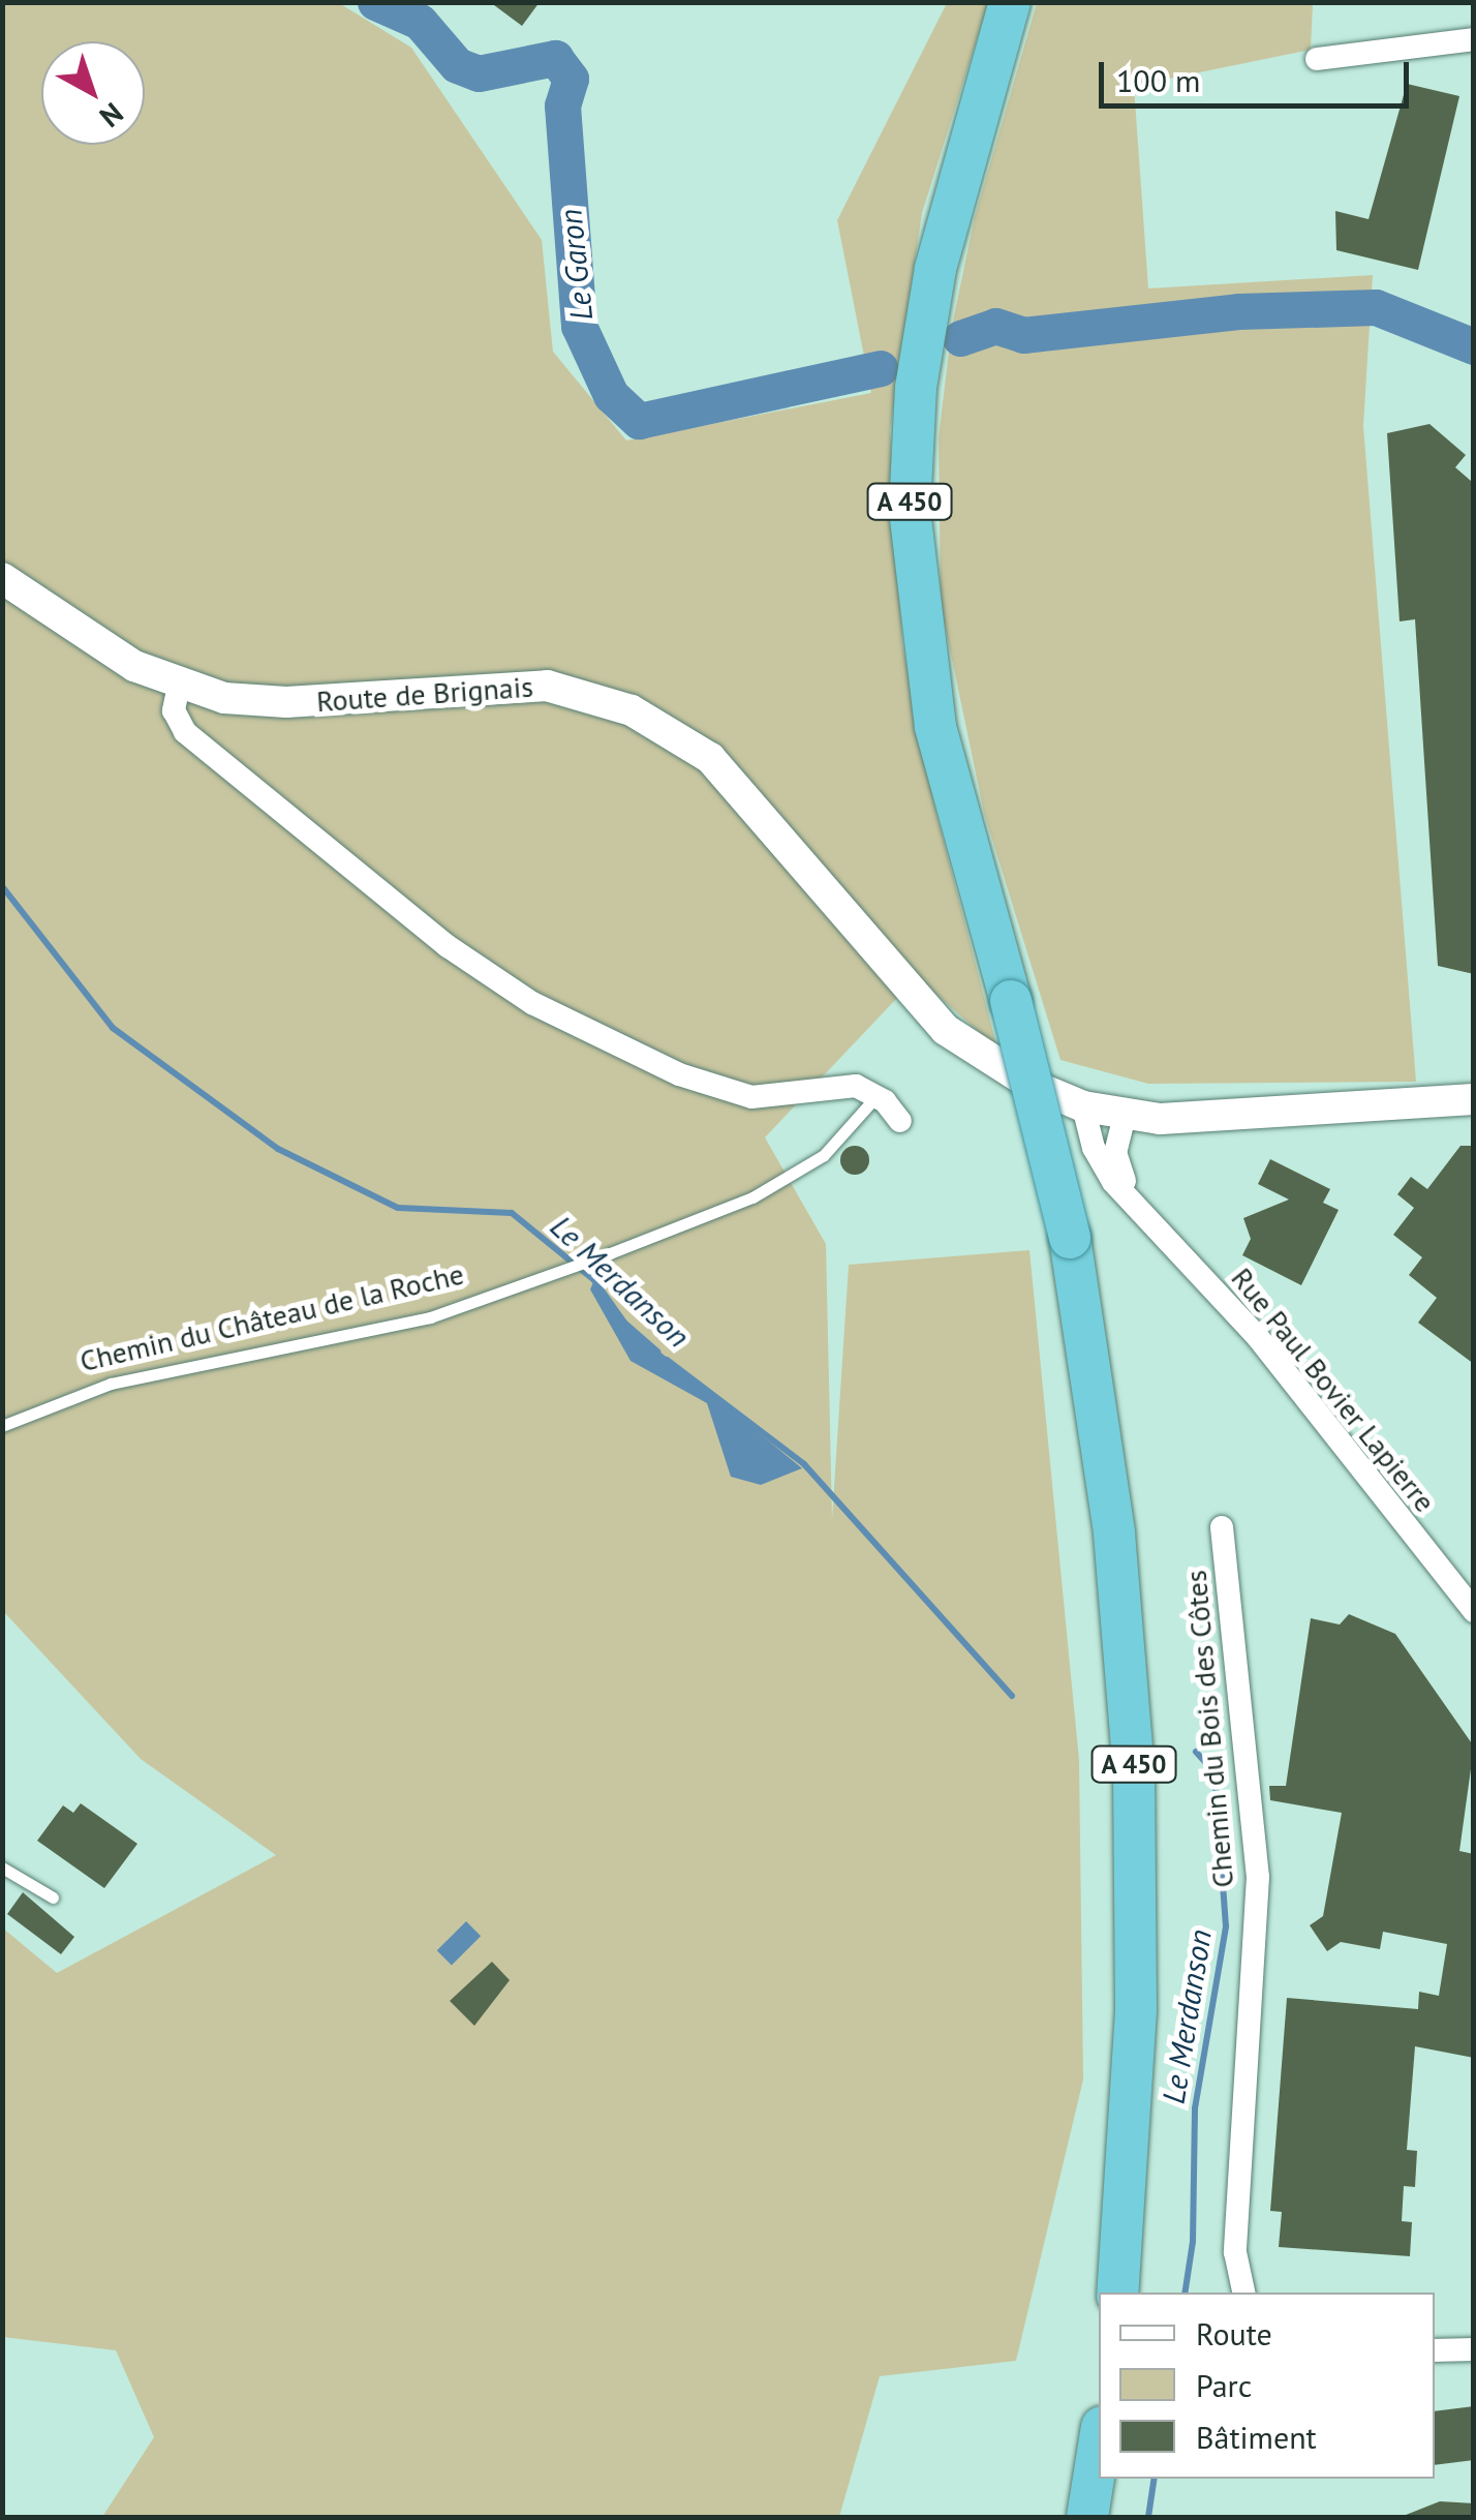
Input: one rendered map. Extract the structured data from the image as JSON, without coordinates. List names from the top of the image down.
{
  "streets": {
    "highway": ["A 450"],
    "street": ["Route de Brignais", "Rue Paul Bovier Lapierre", "Chemin du Bois des Côtes"],
    "lane": ["Chemin du Château de la Roche"]
  },
  "crossings": [
    ["Route de Brignais", "Rue Paul Bovier Lapierre"]
  ],
  "water": ["Le Garon", "Le Merdanson"],
  "legend": ["Route", "Parc", "Bâtiment"],
  "scale_bar": "100 m",
  "north": "bottom right"
}
